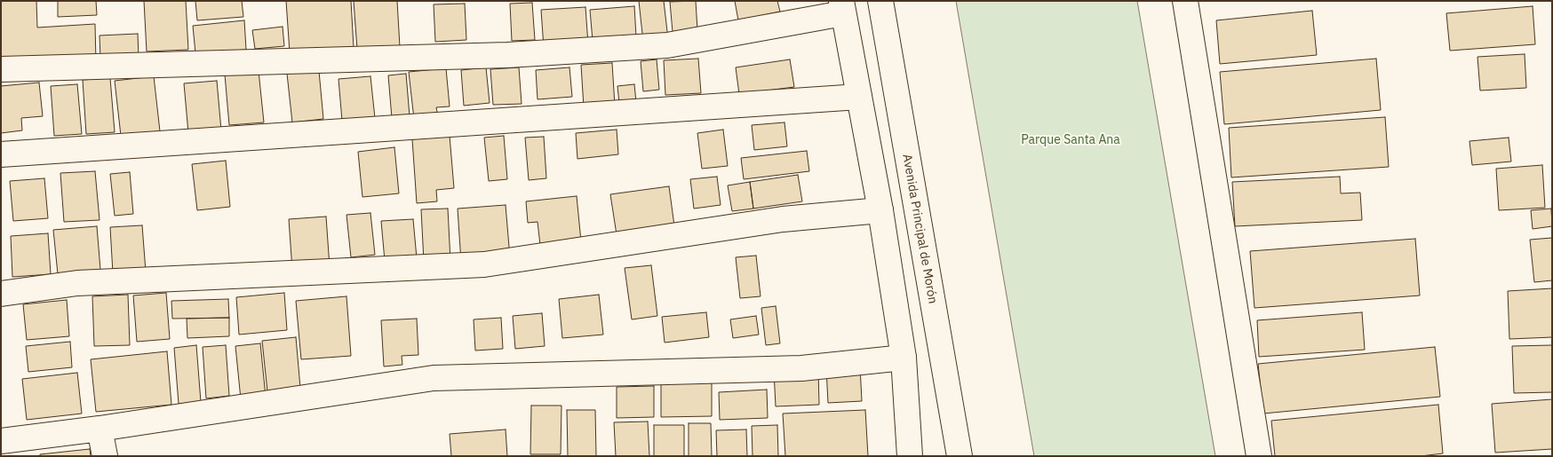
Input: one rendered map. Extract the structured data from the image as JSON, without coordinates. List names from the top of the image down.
{
  "streets": {
    "street": ["Avenida Principal de Morón"]
  },
  "parks": ["Parque Santa Ana"]
}
